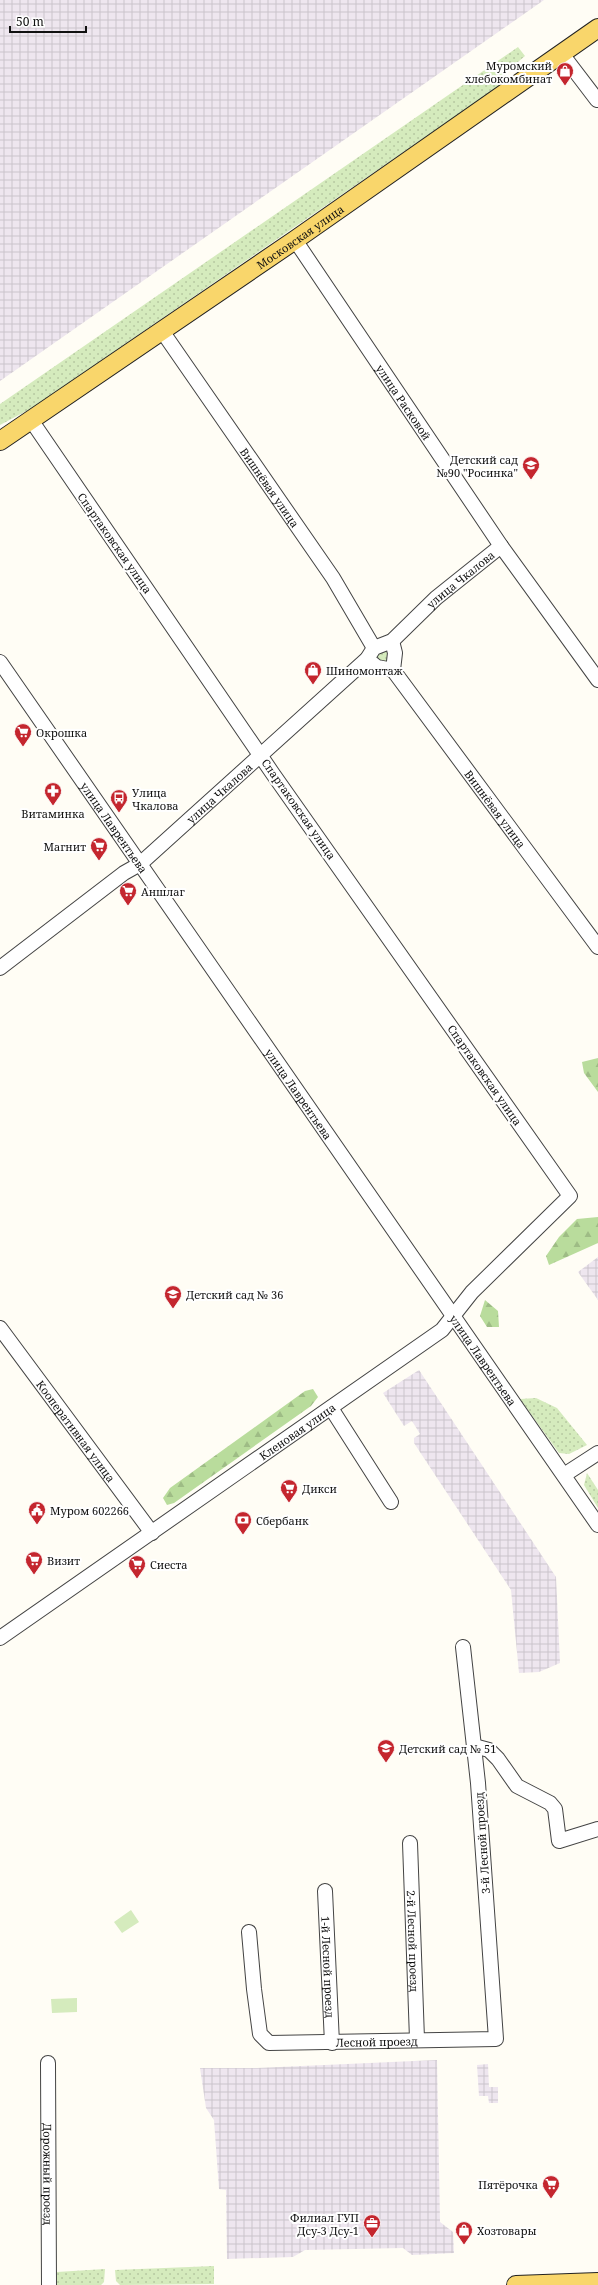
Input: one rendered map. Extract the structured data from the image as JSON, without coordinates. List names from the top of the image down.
{
  "streets": {
    "main road": ["Московская улица"],
    "street": [
      "улица Расковой",
      "Вишнёвая улица",
      "Спартаковская улица",
      "улица Чкалова",
      "улица Лаврентьева",
      "Кооперативная улица",
      "Кленовая улица",
      "3-й Лесной проезд",
      "2-й Лесной проезд",
      "1-й Лесной проезд",
      "Лесной проезд",
      "Дорожный проезд"
    ]
  },
  "crossings": [
    ["Московская улица", "улица Расковой"],
    ["Московская улица", "Вишнёвая улица"],
    ["Московская улица", "Спартаковская улица"],
    ["улица Расковой", "улица Чкалова"],
    ["Вишнёвая улица", "улица Чкалова"],
    ["Спартаковская улица", "улица Чкалова"],
    ["Спартаковская улица", "Кленовая улица"],
    ["улица Чкалова", "улица Лаврентьева"],
    ["улица Лаврентьева", "Кленовая улица"],
    ["Кооперативная улица", "Кленовая улица"],
    ["3-й Лесной проезд", "Лесной проезд"],
    ["2-й Лесной проезд", "Лесной проезд"],
    ["1-й Лесной проезд", "Лесной проезд"]
  ],
  "places": {
    "shop": ["Муромский хлебокомбинат", "Шиномонтаж", "Хозтовары"],
    "school or university": ["Детский сад №90 \"Росинка\"", "Детский сад № 36", "Детский сад № 51"],
    "supermarket": [
      "Окрошка",
      "Магнит",
      "Аншлаг",
      "Дикси",
      "Визит",
      "Сиеста",
      "Пятёрочка"
    ],
    "pharmacy": ["Витаминка"],
    "bus stop": ["Улица Чкалова"],
    "public building": ["Муром 602266"],
    "bank": ["Сбербанк"],
    "office": ["Филиал ГУП Дсу-3 Дсу-1"]
  },
  "scale_bar": "50 m"
}
